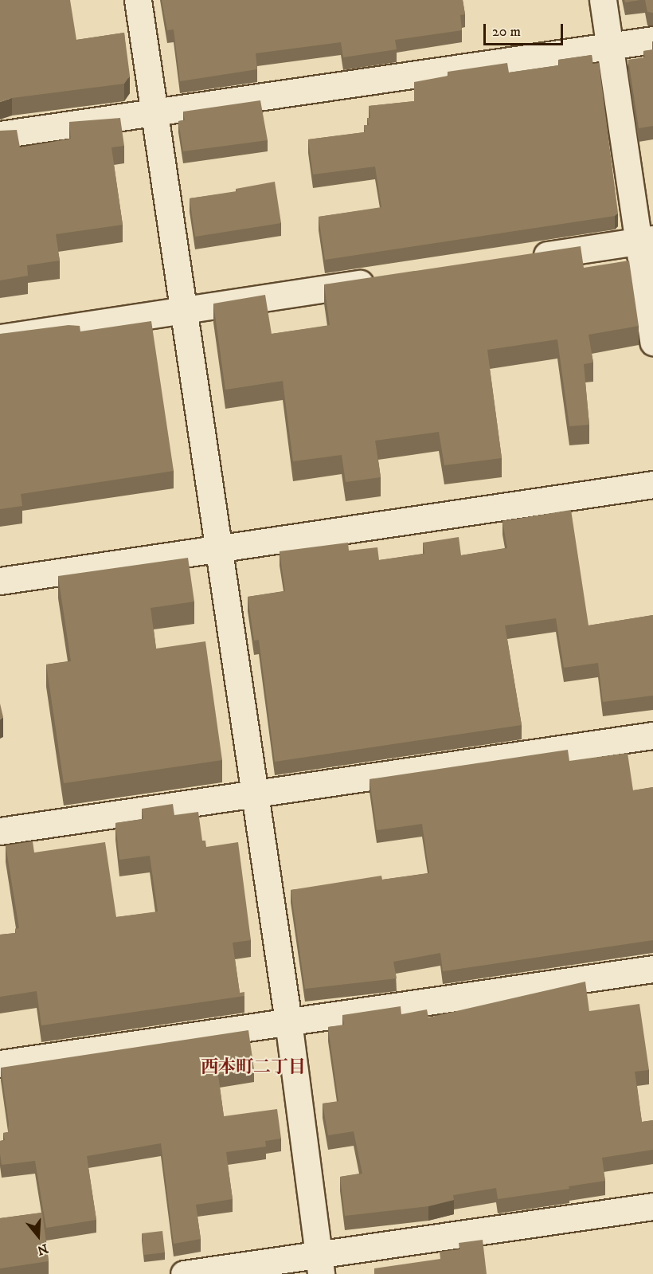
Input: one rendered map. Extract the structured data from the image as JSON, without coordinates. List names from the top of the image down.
{
  "districts": ["西本町二丁目"],
  "scale_bar": "20 m",
  "north": "bottom"
}
